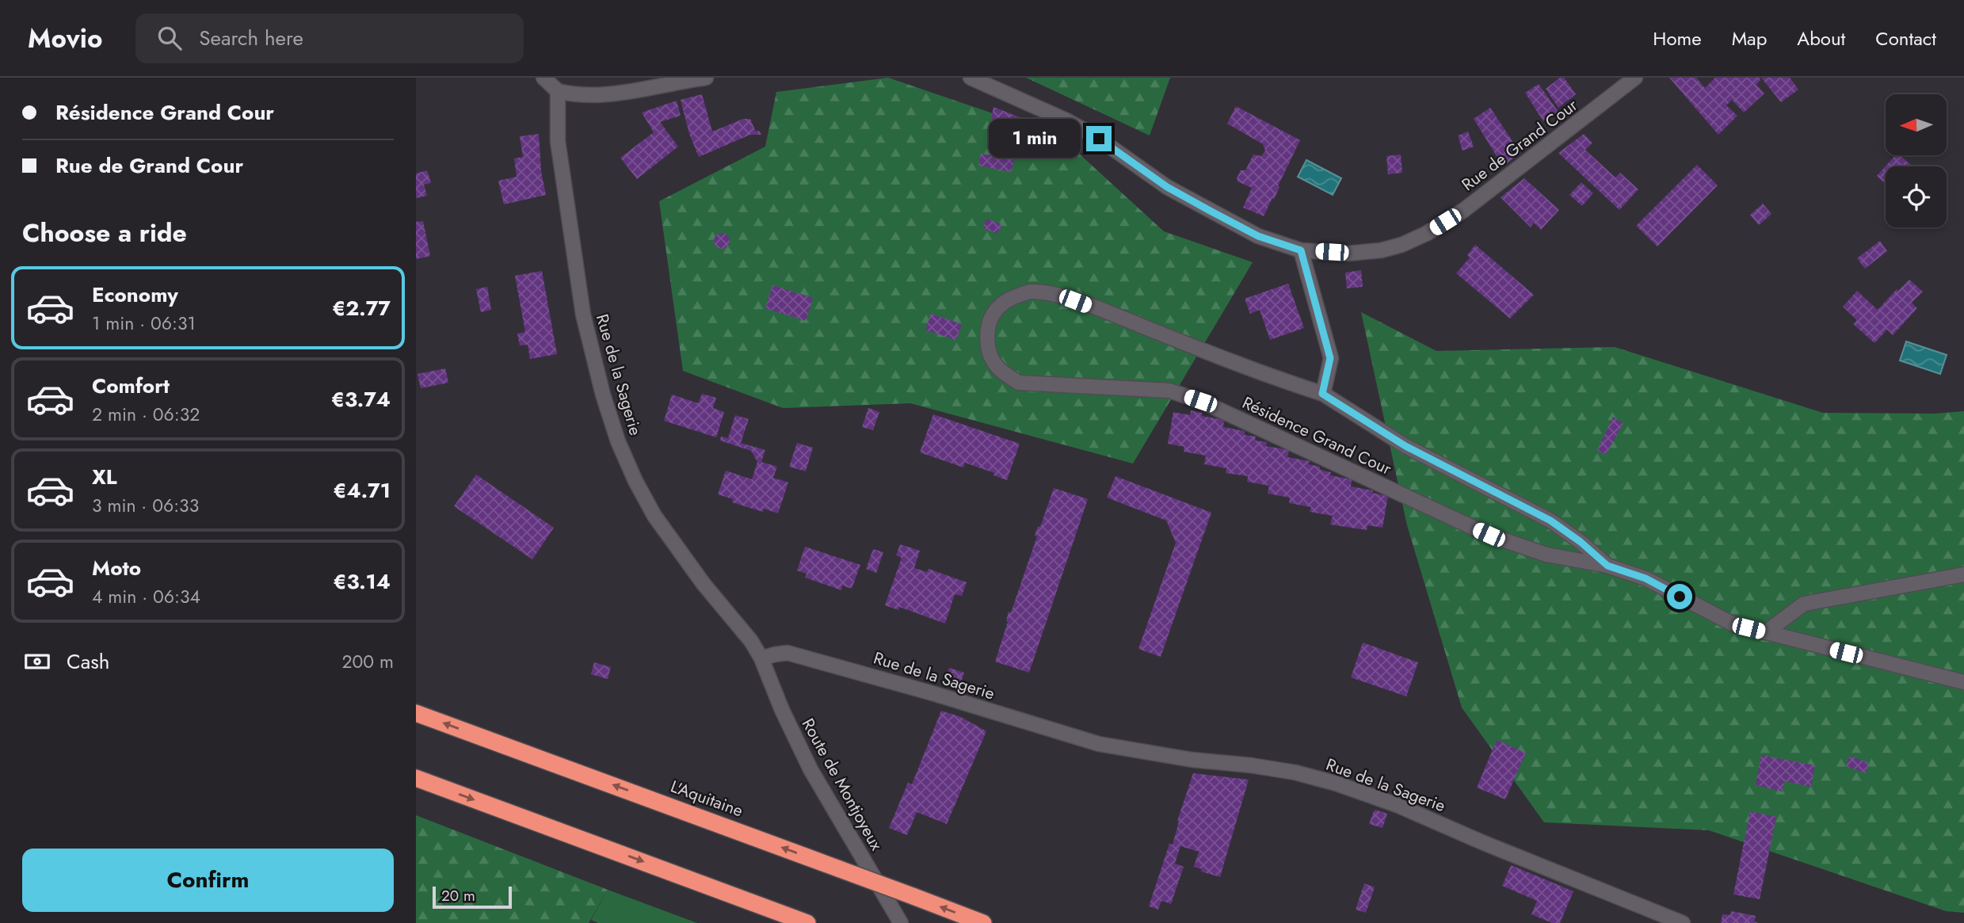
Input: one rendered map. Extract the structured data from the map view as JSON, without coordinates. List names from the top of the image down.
{
  "streets": {
    "highway": ["L'Aquitaine"],
    "street": [
      "Rue de Grand Cour",
      "Rue de la Sagerie",
      "Résidence Grand Cour",
      "Route de Montjoyeux"
    ]
  },
  "crossings": [
    ["Rue de la Sagerie", "Route de Montjoyeux"]
  ],
  "scale_bar": "20 m",
  "north": "left",
  "page": {
    "header": "Movio",
    "search": "Search here",
    "nav": [
      "Home",
      "Map",
      "About",
      "Contact"
    ],
    "banner": ["Résidence Grand Cour", "Rue de Grand Cour"],
    "bubble": "1 min",
    "heading": "Choose a ride",
    "list": [
      {
        "name": "Economy",
        "note": "1 min · 06:31",
        "value": "€2.77"
      },
      {
        "name": "Comfort",
        "note": "2 min · 06:32",
        "value": "€3.74"
      },
      {
        "name": "XL",
        "note": "3 min · 06:33",
        "value": "€4.71"
      },
      {
        "name": "Moto",
        "note": "4 min · 06:34",
        "value": "€3.14"
      }
    ],
    "pay": ["Cash", "200 m"],
    "buttons": "Confirm",
    "scale": "20 m"
  }
}
